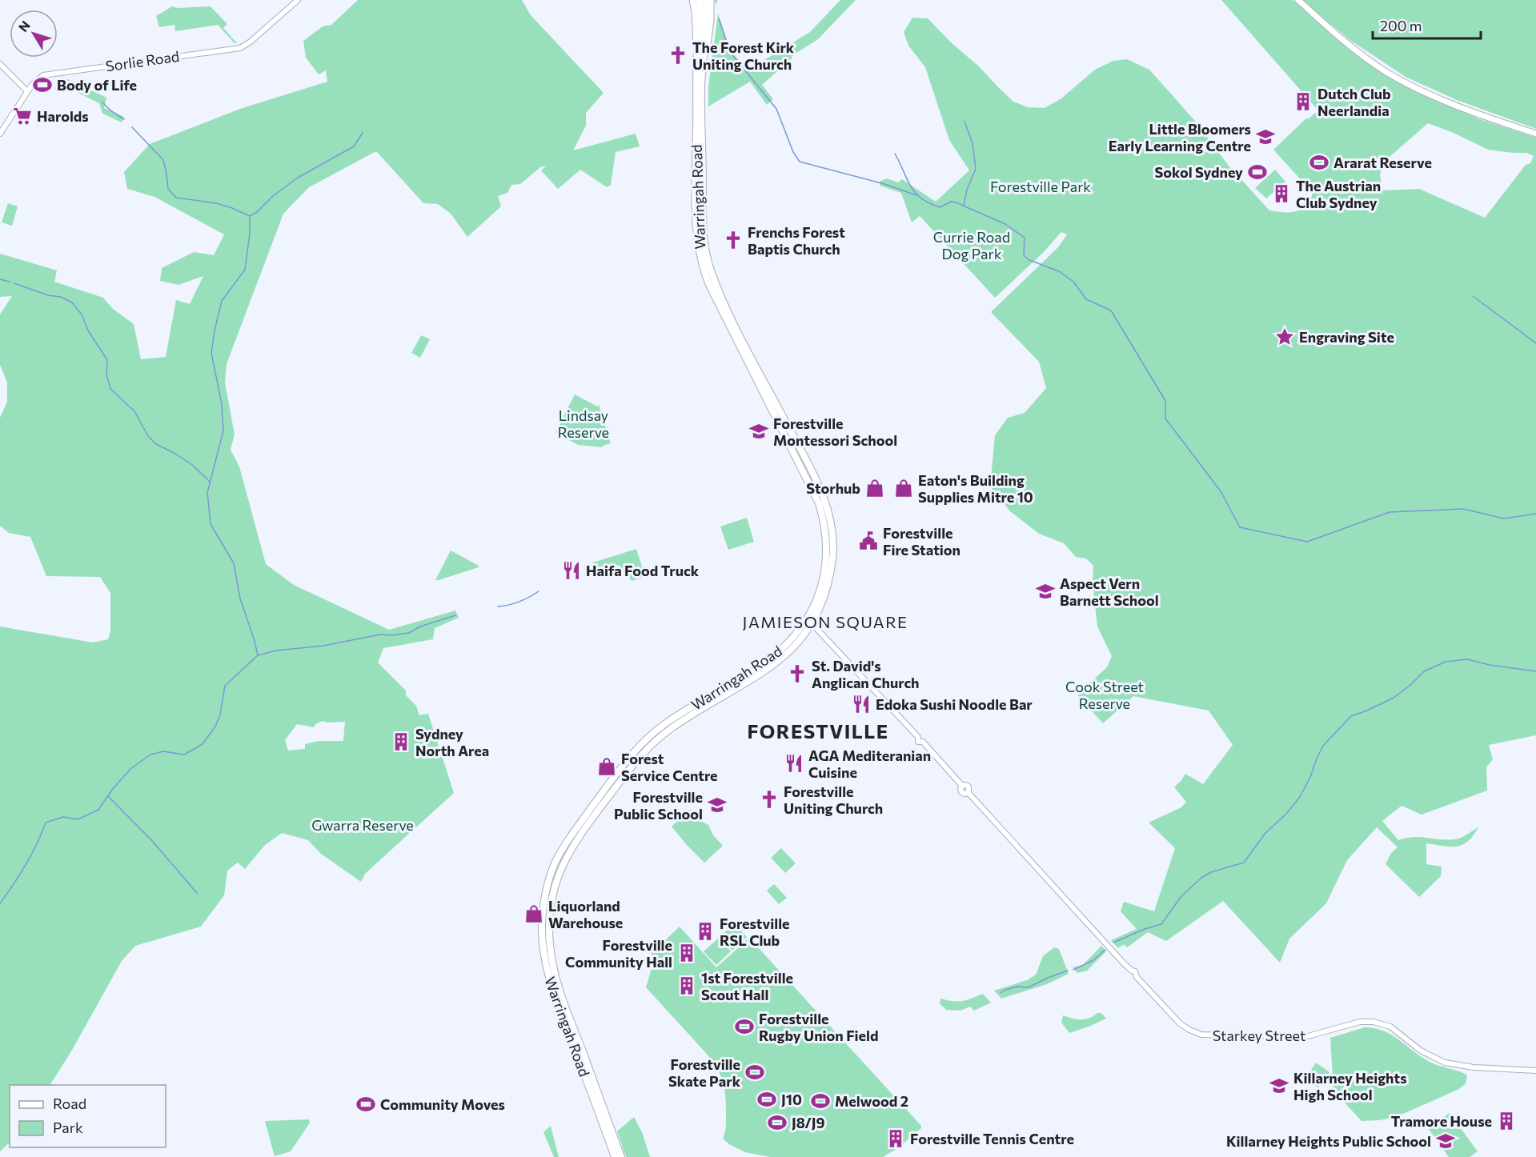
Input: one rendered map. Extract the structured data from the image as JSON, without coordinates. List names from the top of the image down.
{
  "streets": {
    "highway": ["Warringah Road"],
    "street": ["Sorlie Road", "Starkey Street"]
  },
  "crossings": [
    ["Warringah Road", "Starkey Street"]
  ],
  "districts": ["JAMIESON SQUARE", "FORESTVILLE"],
  "parks": [
    "Forestville Park",
    "Currie Road Dog Park",
    "Lindsay Reserve",
    "Cook Street Reserve",
    "Gwarra Reserve"
  ],
  "places": {
    "church": [
      "The Forest Kirk Uniting Church",
      "Frenchs Forest Baptis Church",
      "St. David's Anglican Church",
      "Forestville Uniting Church"
    ],
    "sports": [
      "Body of Life",
      "Ararat Reserve",
      "Sokol Sydney",
      "Forestville Rugby Union Field",
      "Forestville Skate Park",
      "J10",
      "Melwood 2",
      "Community Moves",
      "J8/J9"
    ],
    "building": [
      "Dutch Club Neerlandia",
      "The Austrian Club Sydney",
      "Sydney North Area",
      "Forestville RSL Club",
      "Forestville Community Hall",
      "1st Forestville Scout Hall",
      "Tramore House",
      "Forestville Tennis Centre"
    ],
    "supermarket": ["Harolds"],
    "school or university": [
      "Little Bloomers Early Learning Centre",
      "Forestville Montessori School",
      "Aspect Vern Barnett School",
      "Forestville Public School",
      "Killarney Heights High School",
      "Killarney Heights Public School"
    ],
    "place": ["Engraving Site"],
    "shop": [
      "Storhub",
      "Eaton's Building Supplies Mitre 10",
      "Forest Service Centre",
      "Liquorland Warehouse"
    ],
    "public building": ["Forestville Fire Station"],
    "restaurant": ["Haifa Food Truck", "Edoka Sushi Noodle Bar", "AGA Mediteranian Cuisine"]
  },
  "legend": ["Road", "Park"],
  "scale_bar": "200 m",
  "north": "top left"
}
